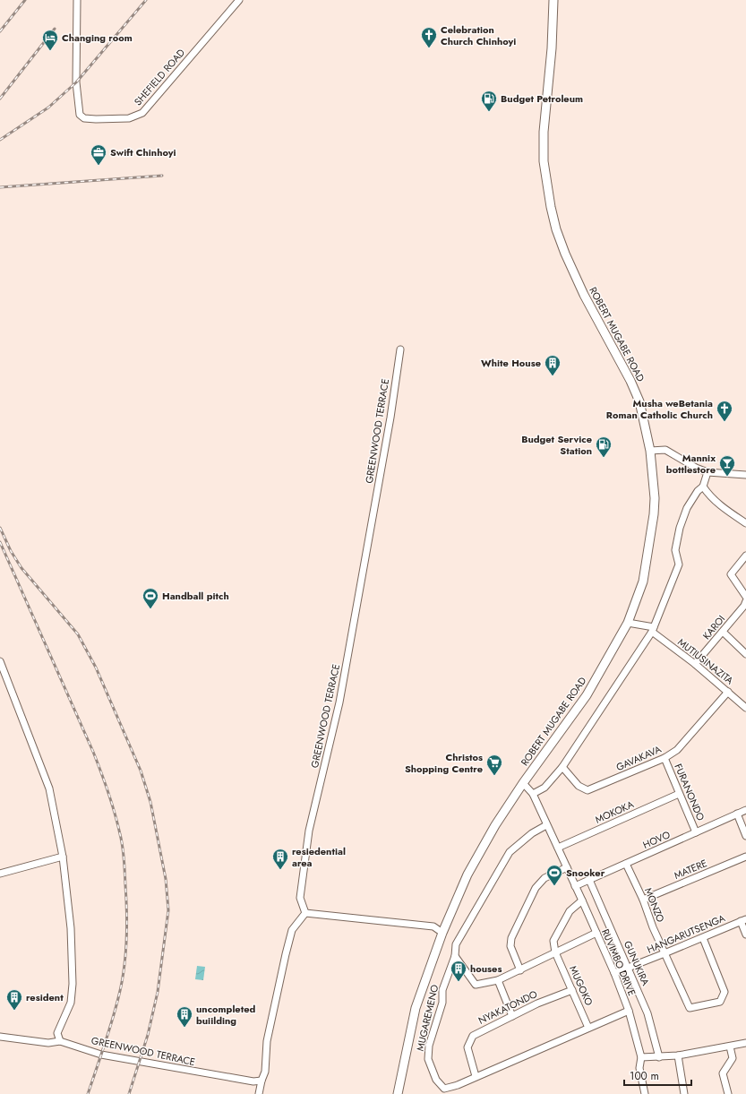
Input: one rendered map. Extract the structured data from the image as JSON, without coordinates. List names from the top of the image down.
{
  "streets": {
    "main road": ["ROBERT MUGABE ROAD"],
    "street": [
      "SHEFIELD ROAD",
      "GREENWOOD TERRACE",
      "KAROI",
      "MUTIUSINAZITA",
      "GAVAKAVA",
      "FURANONDO",
      "MOKOKA",
      "HOVO",
      "MATERE",
      "MONZO",
      "HANGARUTSENGA",
      "RUVIMBO DRIVE",
      "GUNUKIRA",
      "MUGOKO",
      "NYAKATONDO",
      "MUGAREMENO"
    ]
  },
  "crossings": [
    ["ROBERT MUGABE ROAD", "RUVIMBO DRIVE"],
    ["KAROI", "MUTIUSINAZITA"],
    ["MUTIUSINAZITA", "GAVAKAVA"],
    ["GAVAKAVA", "FURANONDO"],
    ["FURANONDO", "MOKOKA"],
    ["FURANONDO", "HOVO"],
    ["MOKOKA", "RUVIMBO DRIVE"],
    ["HOVO", "MONZO"],
    ["HOVO", "RUVIMBO DRIVE"],
    ["HOVO", "GUNUKIRA"],
    ["MATERE", "MONZO"],
    ["MONZO", "HANGARUTSENGA"],
    ["HANGARUTSENGA", "RUVIMBO DRIVE"],
    ["HANGARUTSENGA", "GUNUKIRA"],
    ["RUVIMBO DRIVE", "MUGAREMENO"],
    ["MUGOKO", "NYAKATONDO"],
    ["MUGOKO", "MUGAREMENO"],
    ["NYAKATONDO", "MUGAREMENO"]
  ],
  "places": {
    "church": ["Celebration Church Chinhoyi", "Musha weBetania Roman Catholic Church"],
    "hotel": ["Changing room"],
    "fuel station": ["Budget Petroleum", "Budget Service Station"],
    "office": ["Swift Chinhoyi"],
    "building": [
      "White House",
      "resiedential area",
      "houses",
      "resident",
      "uncompleted buiilding"
    ],
    "bar": ["Mannix bottlestore"],
    "sports": ["Handball pitch", "Snooker"],
    "supermarket": ["Christos Shopping Centre"]
  },
  "scale_bar": "100 m"
}
